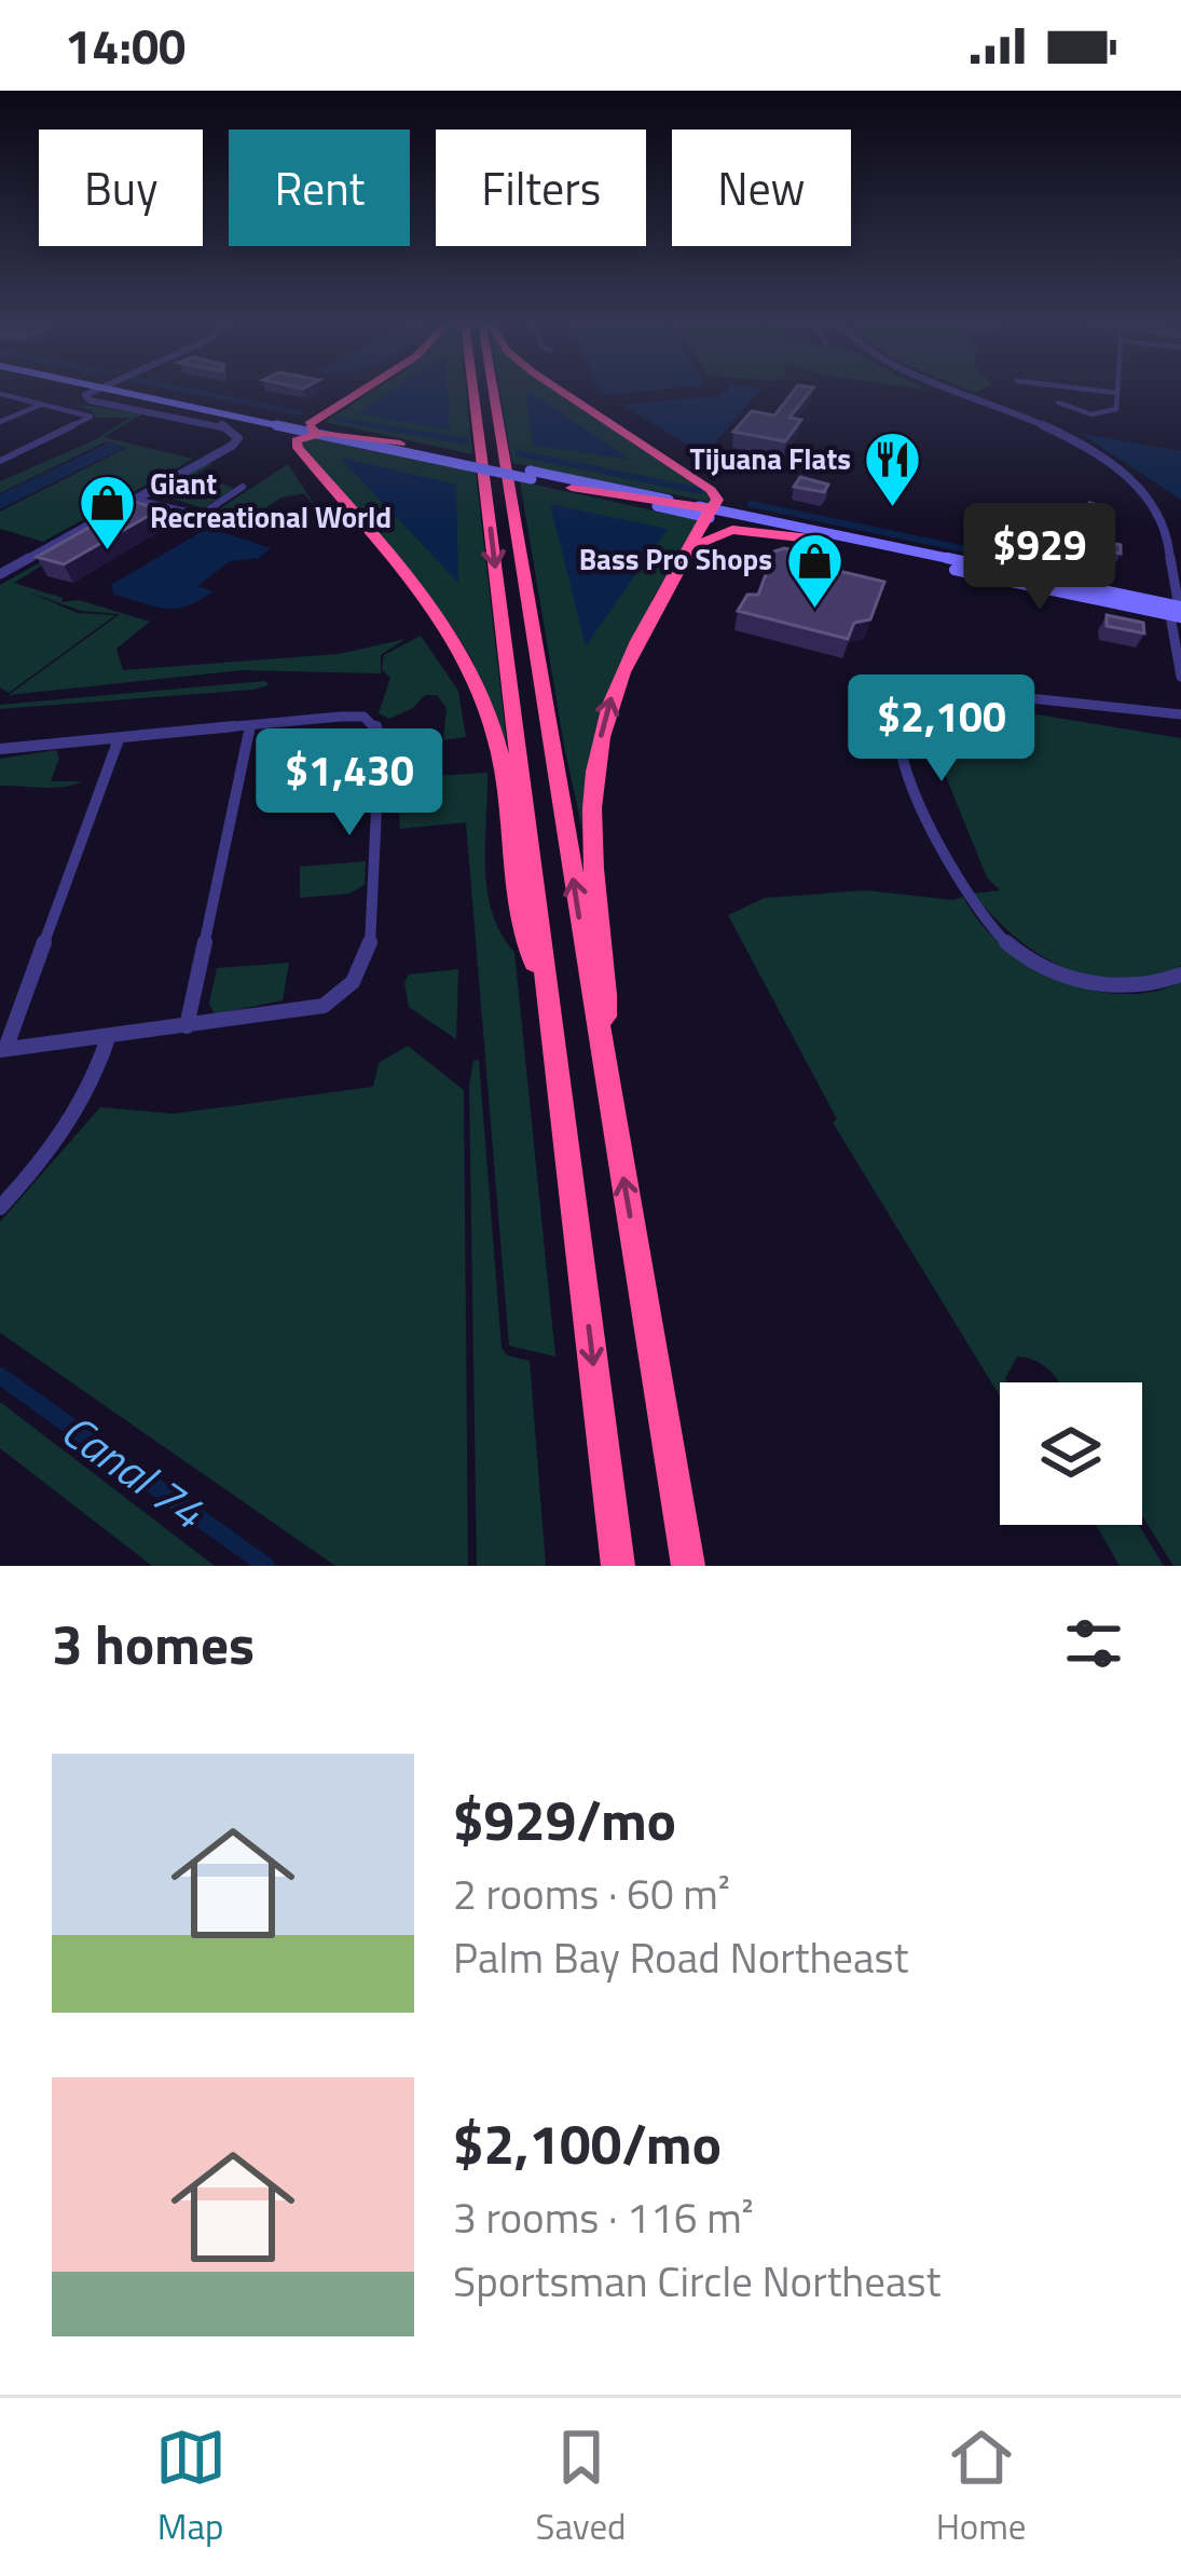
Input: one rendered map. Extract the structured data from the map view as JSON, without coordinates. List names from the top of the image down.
{
  "water": ["Canal 74"],
  "places": {
    "restaurant": ["Tijuana Flats"],
    "shop": ["Giant Recreational World", "Bass Pro Shops"]
  },
  "page": {
    "status": "14:00",
    "chip": [
      "Buy",
      "Rent",
      "Filters",
      "New"
    ],
    "price": ["$929", "$2,100", "$1,430"],
    "heading": "3 homes",
    "list": [
      {
        "name": "$929/mo",
        "note": "2 rooms · 60 m² · Palm Bay Road Northeast"
      },
      {
        "name": "$2,100/mo",
        "note": "3 rooms · 116 m² · Sportsman Circle Northeast"
      }
    ],
    "tabs": ["Map", "Saved", "Home"]
  }
}
